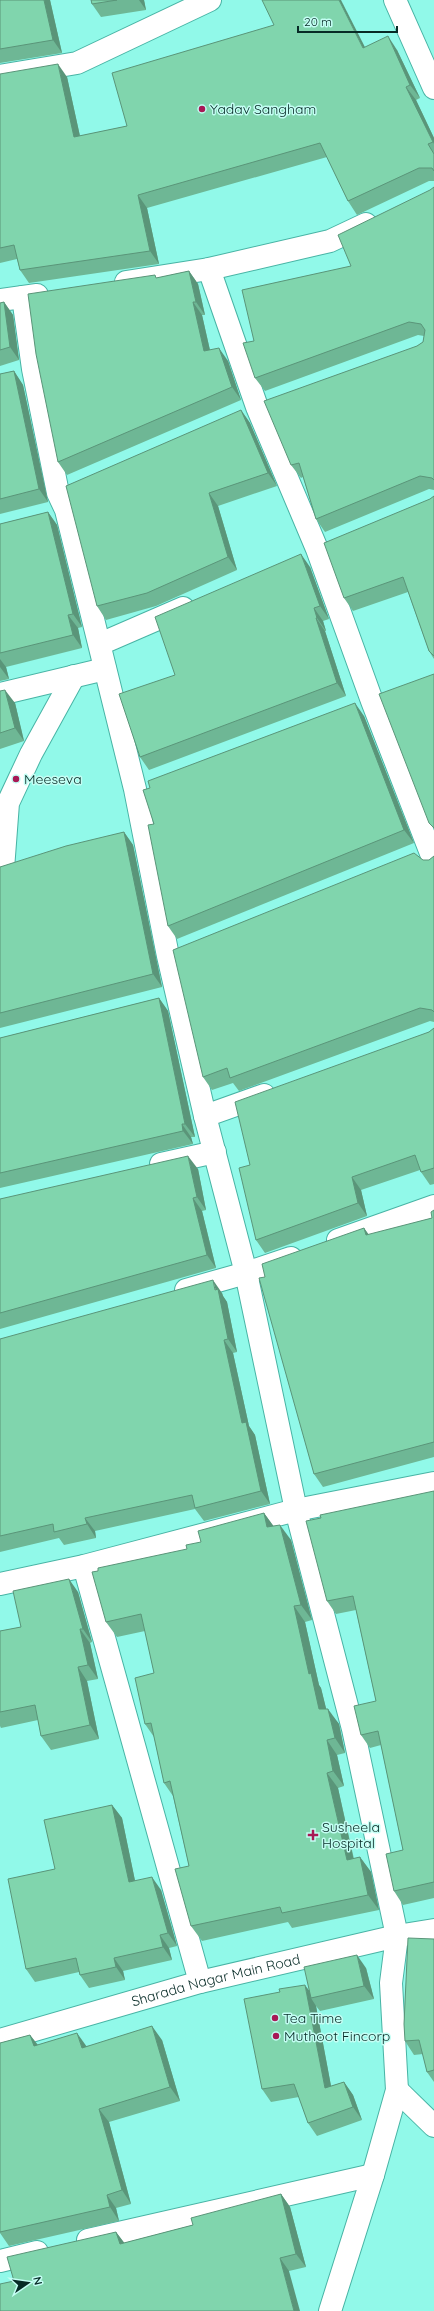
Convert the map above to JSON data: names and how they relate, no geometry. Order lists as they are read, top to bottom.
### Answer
{
  "streets": {
    "street": ["Sharada Nagar Main Road"]
  },
  "places": {
    "other": [
      "Yadav Sangham",
      "Meeseva",
      "Tea Time",
      "Muthoot Fincorp"
    ],
    "health": ["Susheela Hospital"]
  },
  "scale_bar": "20 m",
  "north": "right"
}
